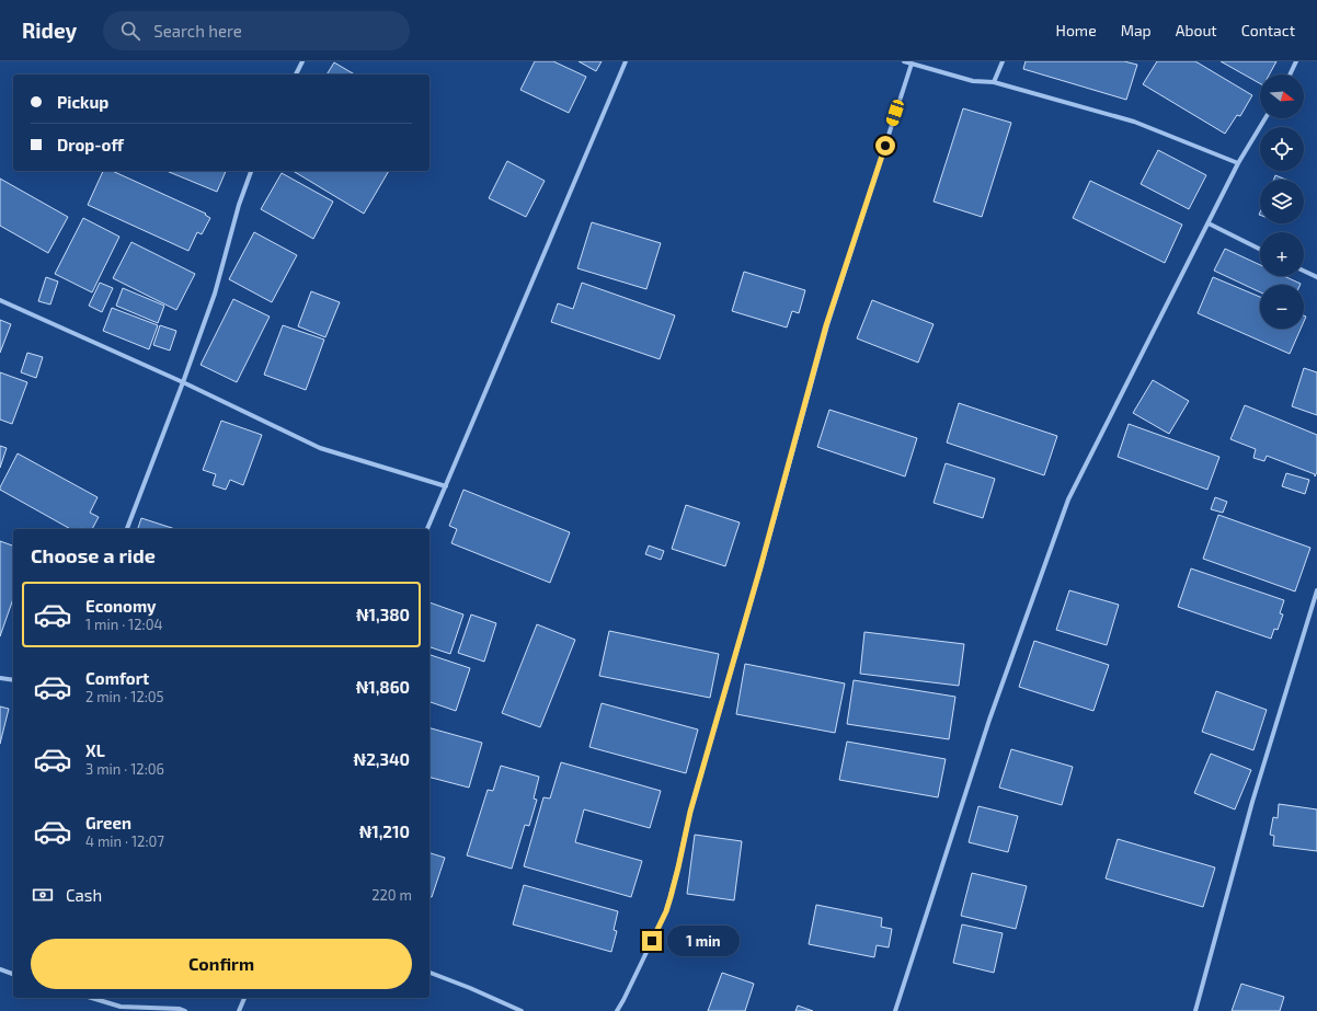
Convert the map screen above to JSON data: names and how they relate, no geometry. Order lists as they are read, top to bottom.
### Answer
{
  "north": "right",
  "page": {
    "header": "Ridey",
    "search": "Search here",
    "nav": [
      "Home",
      "Map",
      "About",
      "Contact"
    ],
    "map_buttons": ["+", "−"],
    "banner": ["Pickup", "Drop-off"],
    "heading": "Choose a ride",
    "list": [
      {
        "name": "Economy",
        "note": "1 min · 12:04",
        "value": "₦1,380"
      },
      {
        "name": "Comfort",
        "note": "2 min · 12:05",
        "value": "₦1,860"
      },
      {
        "name": "XL",
        "note": "3 min · 12:06",
        "value": "₦2,340"
      },
      {
        "name": "Green",
        "note": "4 min · 12:07",
        "value": "₦1,210"
      }
    ],
    "pay": ["Cash", "220 m"],
    "bubble": "1 min",
    "buttons": "Confirm"
  }
}
